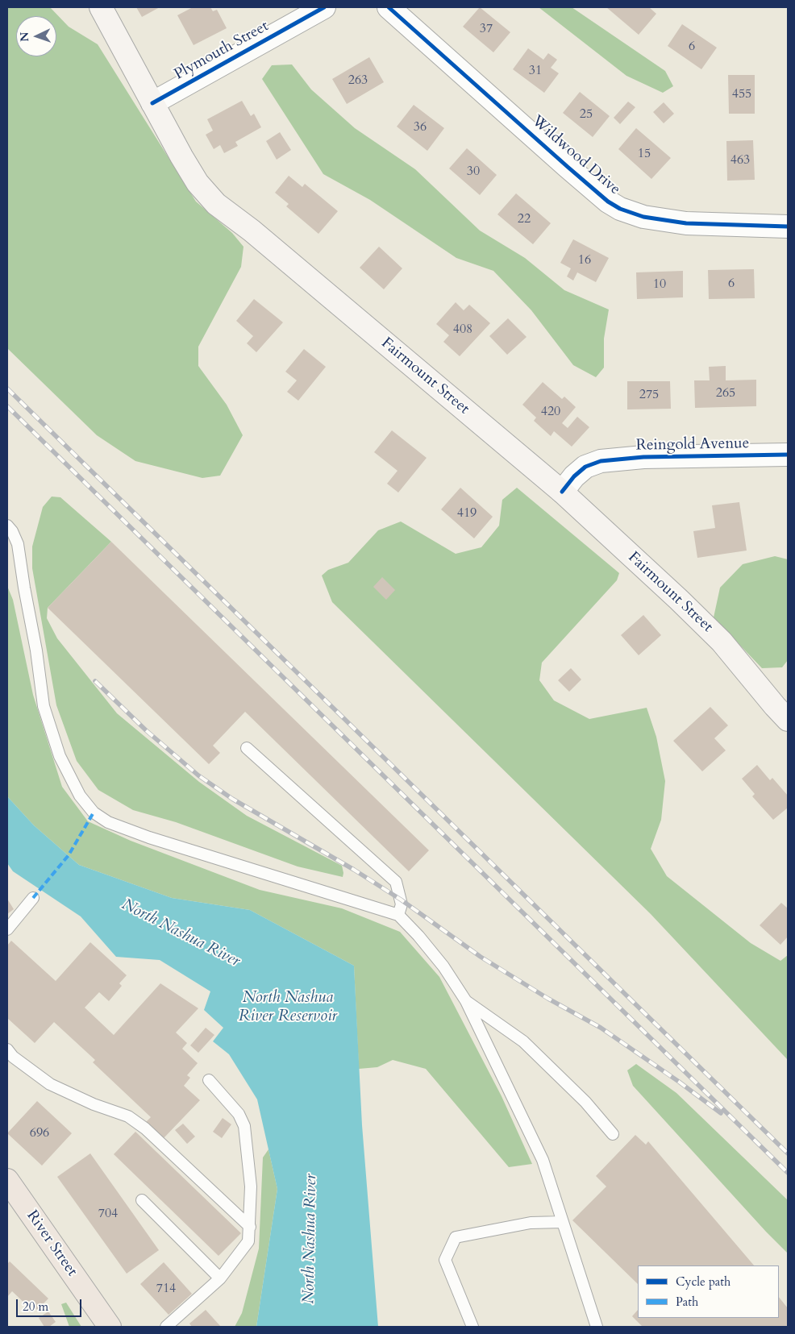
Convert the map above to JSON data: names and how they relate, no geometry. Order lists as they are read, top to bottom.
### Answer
{
  "streets": {
    "highway": ["River Street"],
    "main road": ["Fairmount Street"],
    "street": ["Plymouth Street", "Wildwood Drive", "Reingold Avenue"]
  },
  "crossings": [
    ["Plymouth Street", "Fairmount Street"],
    ["Fairmount Street", "Reingold Avenue"]
  ],
  "water": ["North Nashua River", "North Nashua River Reservoir"],
  "house_numbers": [
    "37",
    "6",
    "31",
    "263",
    "455",
    "25",
    "36",
    "15",
    "463",
    "30",
    "22",
    "16",
    "6",
    "10",
    "408",
    "265",
    "275",
    "420",
    "419",
    "696",
    "704",
    "714"
  ],
  "legend": ["Cycle path", "Path"],
  "scale_bar": "20 m",
  "north": "left"
}
